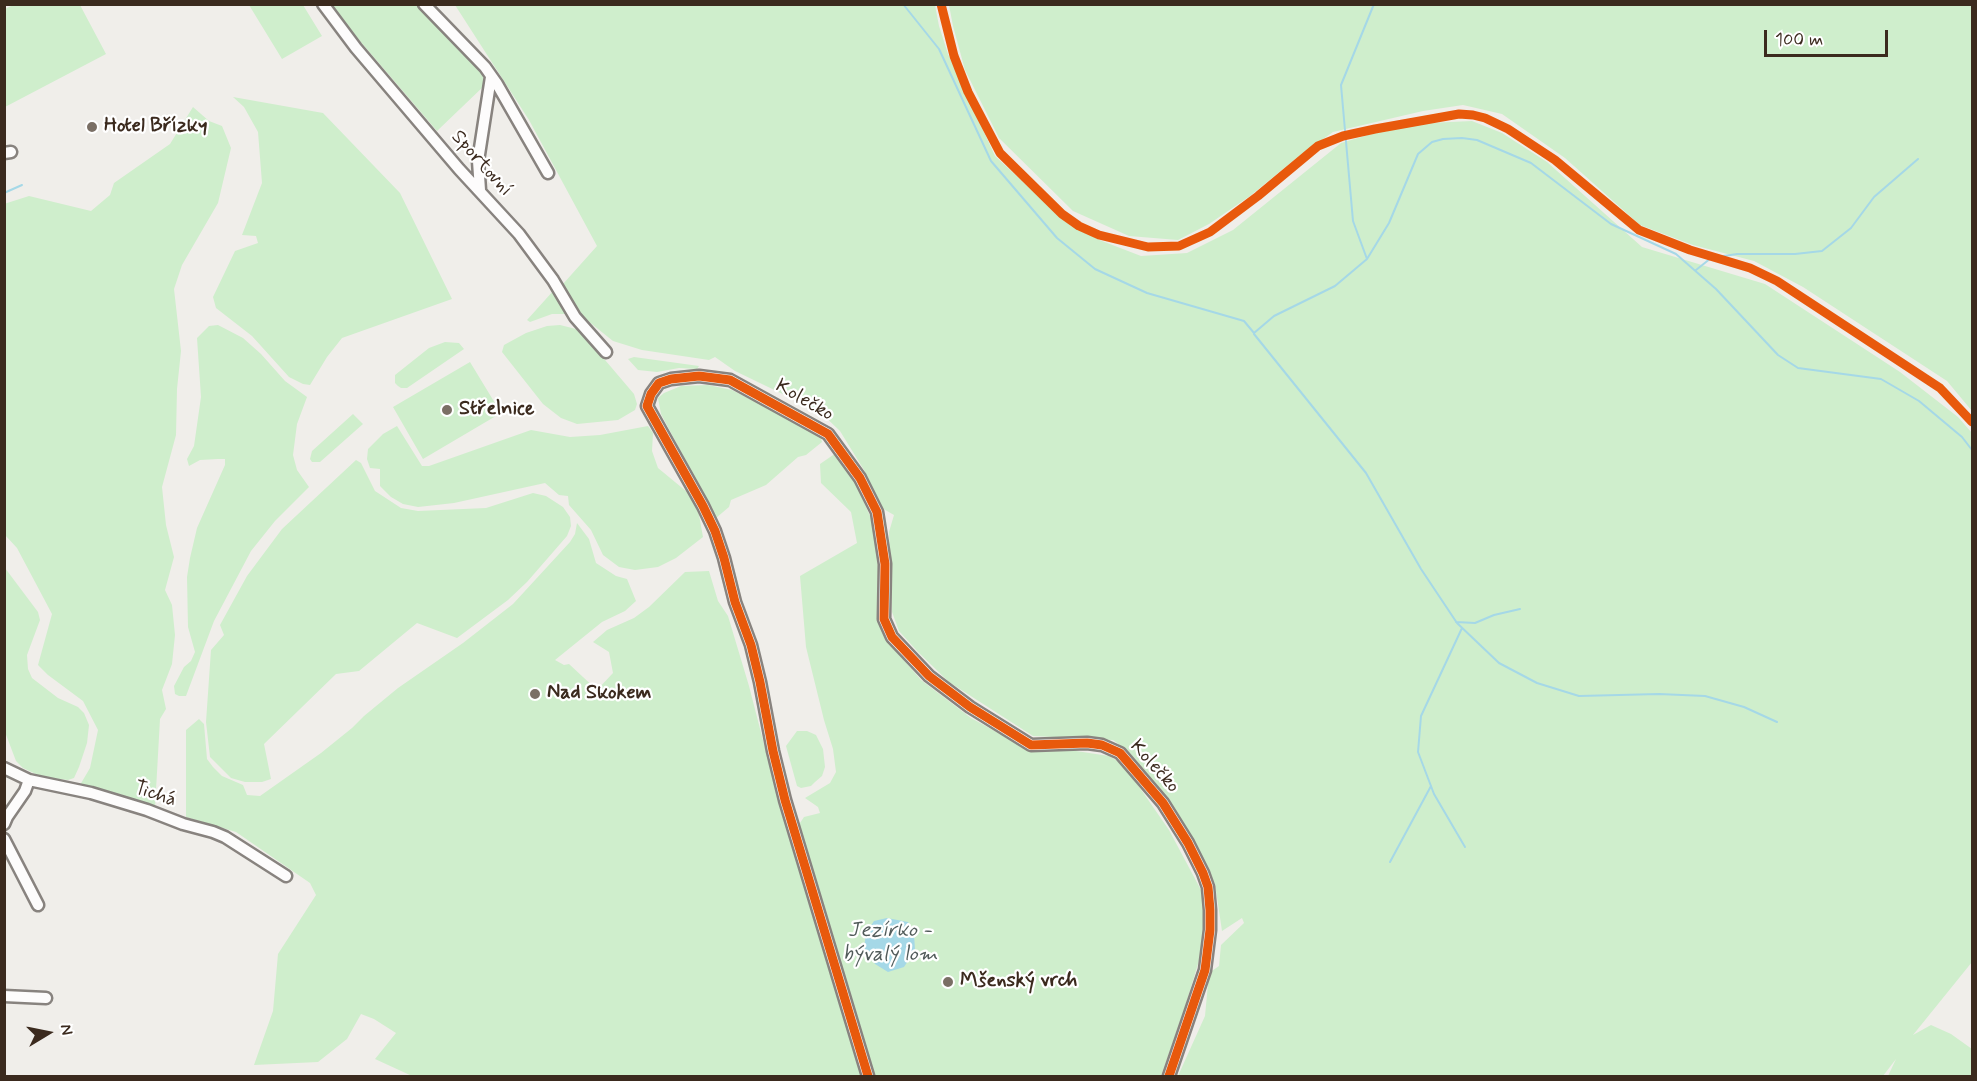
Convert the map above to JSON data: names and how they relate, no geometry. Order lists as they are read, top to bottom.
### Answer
{
  "streets": {
    "street": ["Sportovní", "Kolečko", "Tichá"]
  },
  "water": ["Jezírko - bývalý lom"],
  "places": [
    "Hotel Břízky",
    "Střelnice",
    "Nad Skokem",
    "Mšenský vrch"
  ],
  "scale_bar": "100 m",
  "north": "right"
}
